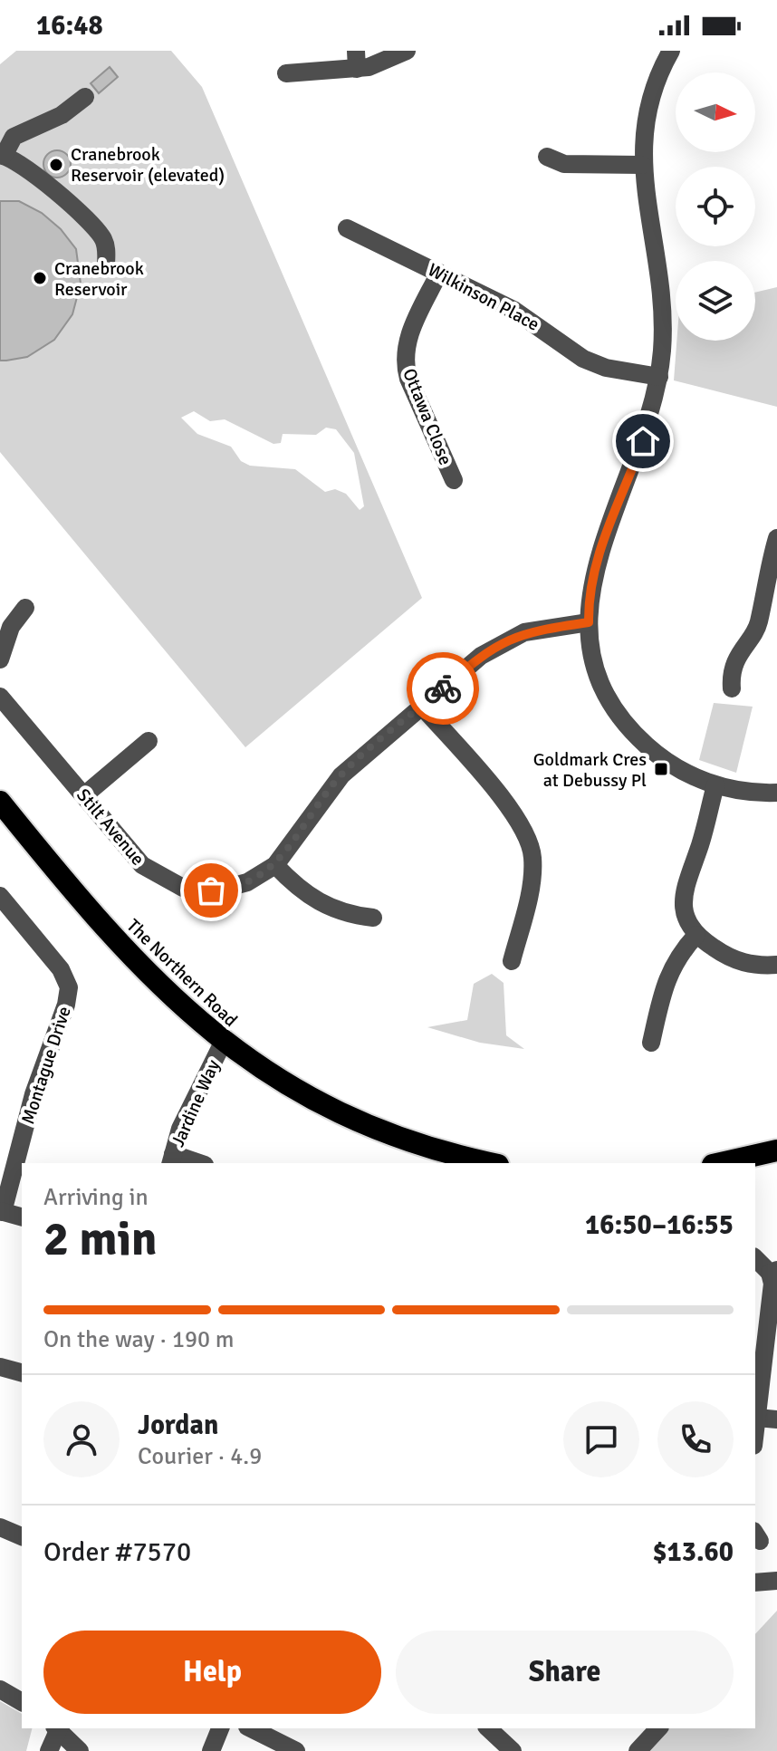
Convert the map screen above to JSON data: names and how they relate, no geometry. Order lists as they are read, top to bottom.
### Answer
{
  "streets": {
    "highway": ["The Northern Road"],
    "street": [
      "Wilkinson Place",
      "Ottawa Close",
      "Stilt Avenue",
      "Montague Drive",
      "Jardine Way"
    ]
  },
  "crossings": [
    ["Wilkinson Place", "Ottawa Close"],
    ["The Northern Road", "Jardine Way"]
  ],
  "places": {
    "other": ["Cranebrook Reservoir (elevated)", "Cranebrook Reservoir"],
    "transit": ["Goldmark Cres at Debussy Pl"]
  },
  "north": "right",
  "page": {
    "status": "16:48",
    "heading": ["2 min", "Arriving in", "16:50–16:55"],
    "panel": [
      "Jordan",
      "Courier · 4.9",
      "Order #7570",
      "$13.60"
    ],
    "bar": "On the way · 190 m",
    "buttons": ["Help", "Share"]
  }
}
